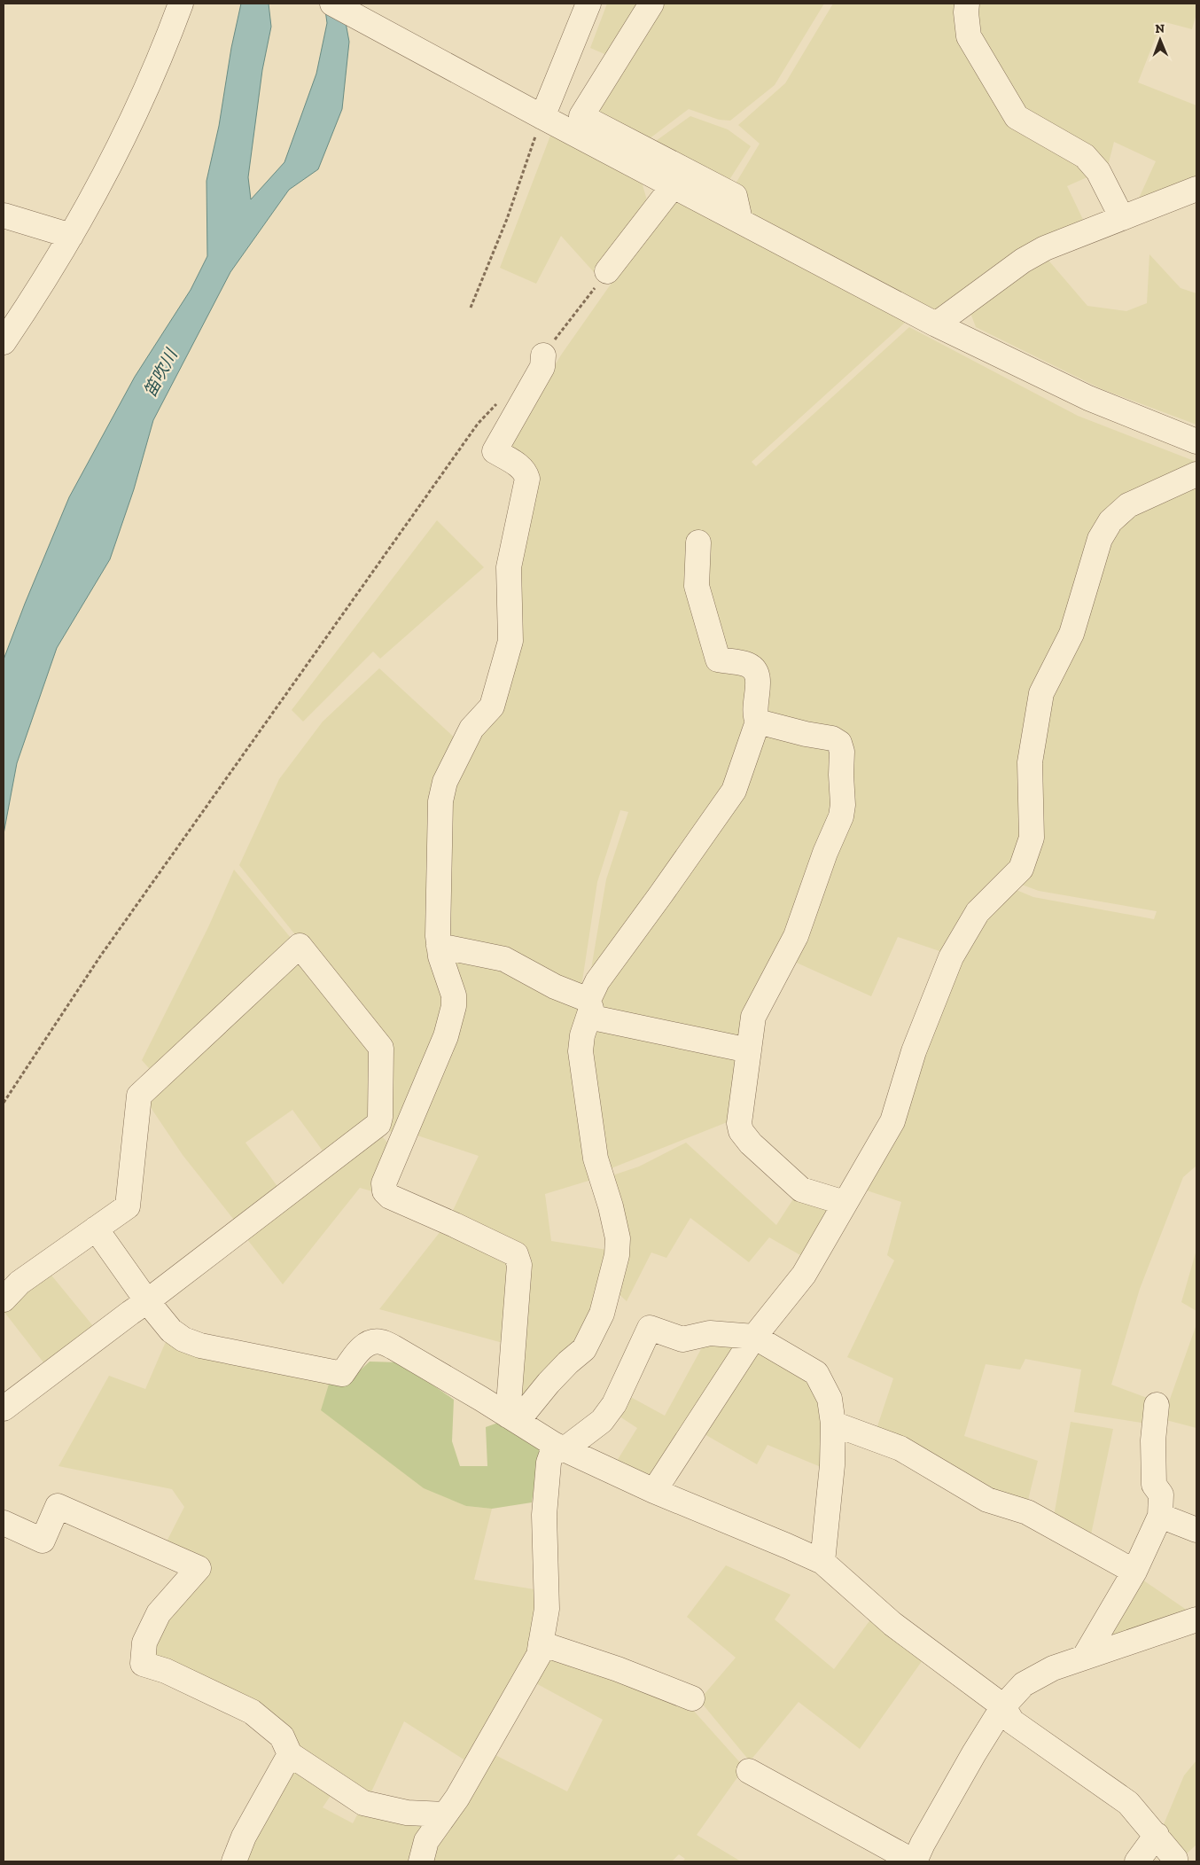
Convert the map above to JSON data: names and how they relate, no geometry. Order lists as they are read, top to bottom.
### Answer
{
  "water": ["笛吹川"],
  "north": "top"
}
